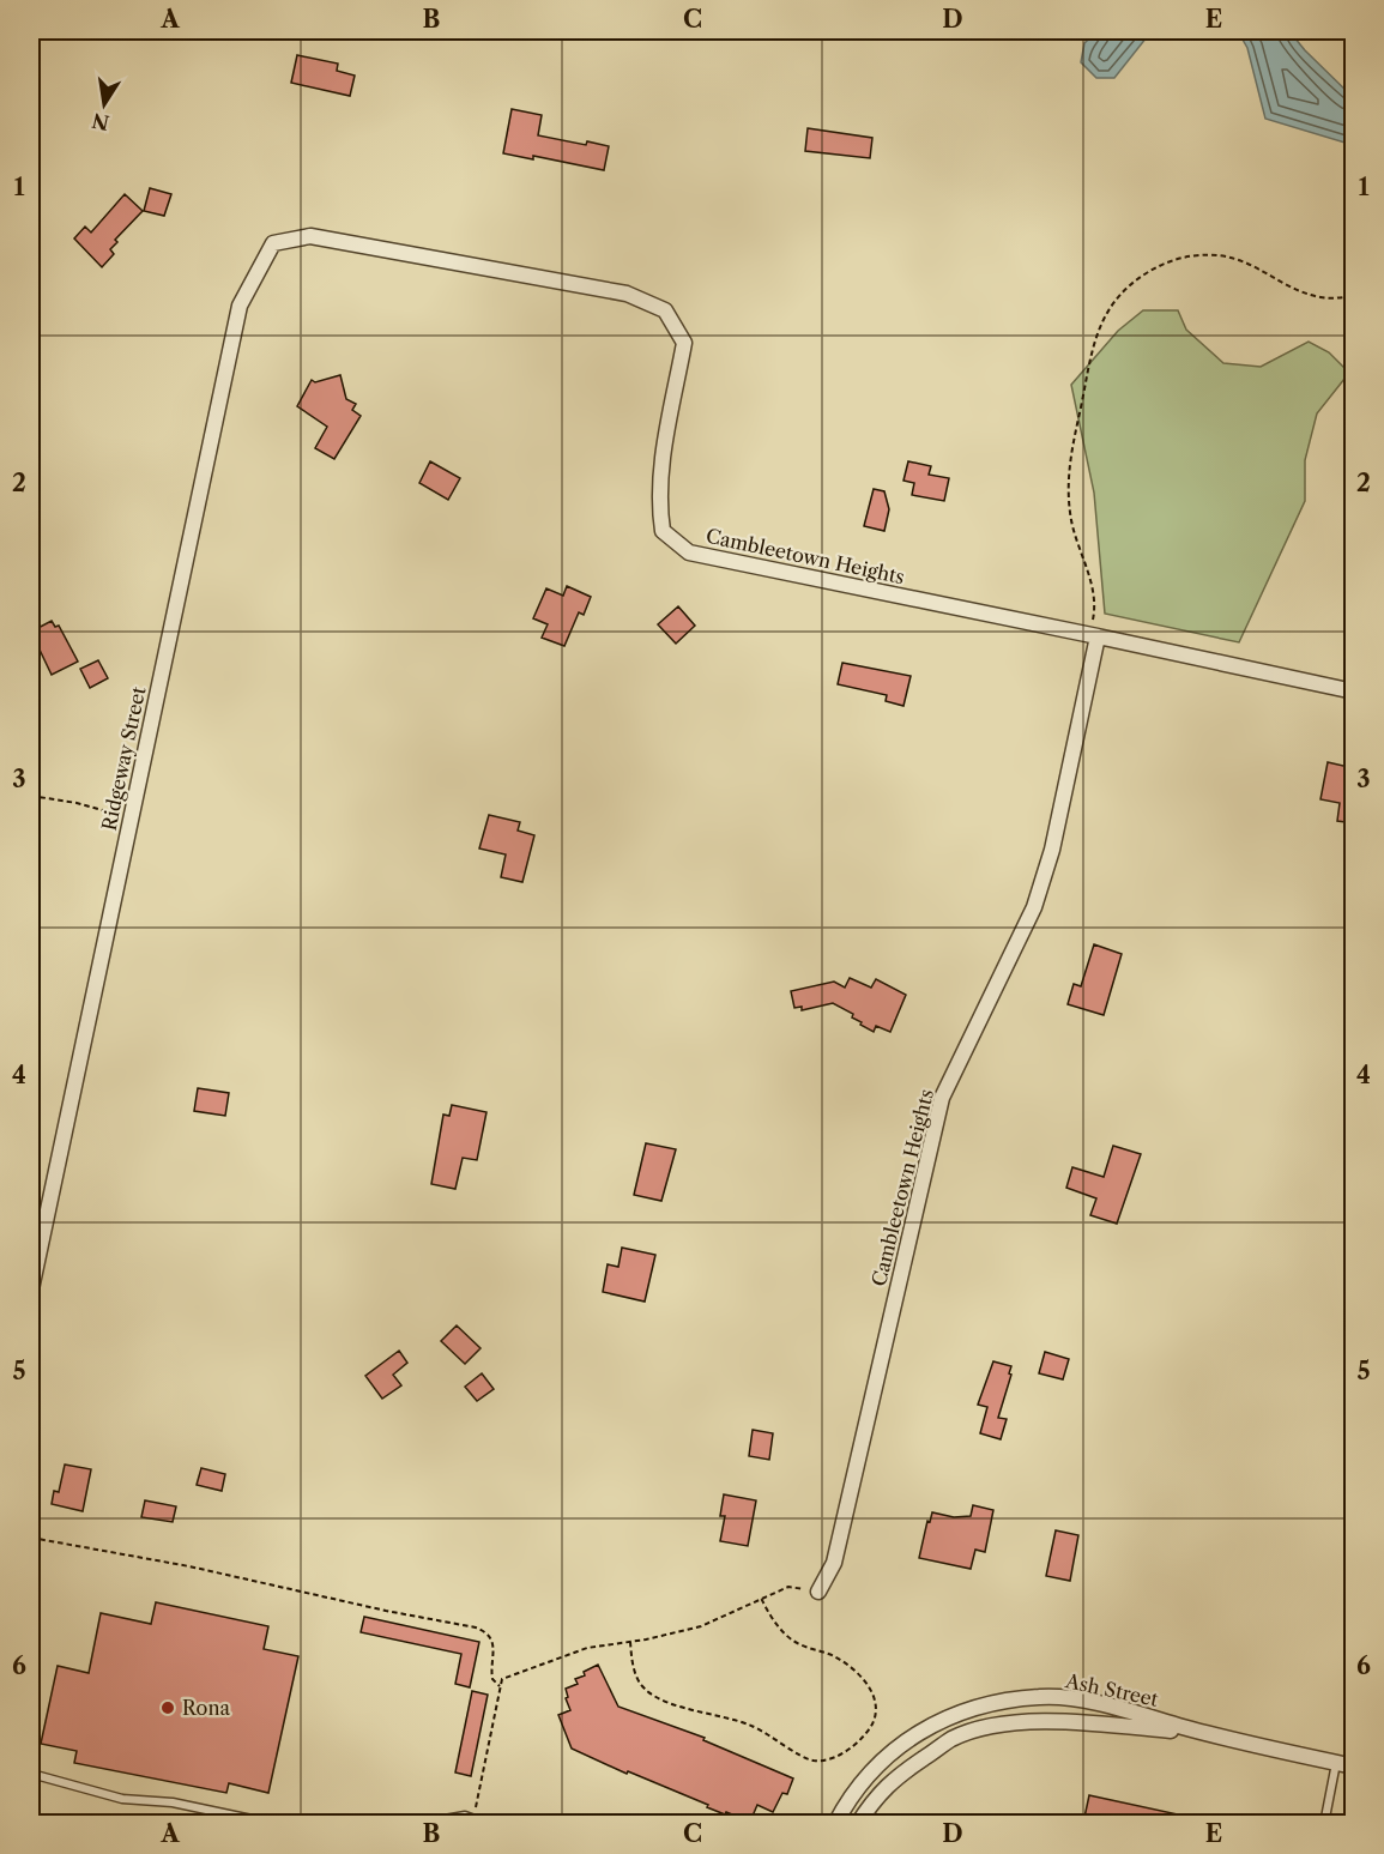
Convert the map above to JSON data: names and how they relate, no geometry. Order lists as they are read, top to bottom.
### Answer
{
  "streets": {
    "street": ["Cambleetown Heights", "Ridgeway Street", "Ash Street"]
  },
  "crossings": [
    ["Cambleetown Heights", "Ridgeway Street"]
  ],
  "places": ["Rona"],
  "north": "bottom",
  "grid": {
    "columns": [
      "A",
      "B",
      "C",
      "D",
      "E"
    ],
    "rows": [
      "1",
      "2",
      "3",
      "4",
      "5",
      "6"
    ]
  }
}
